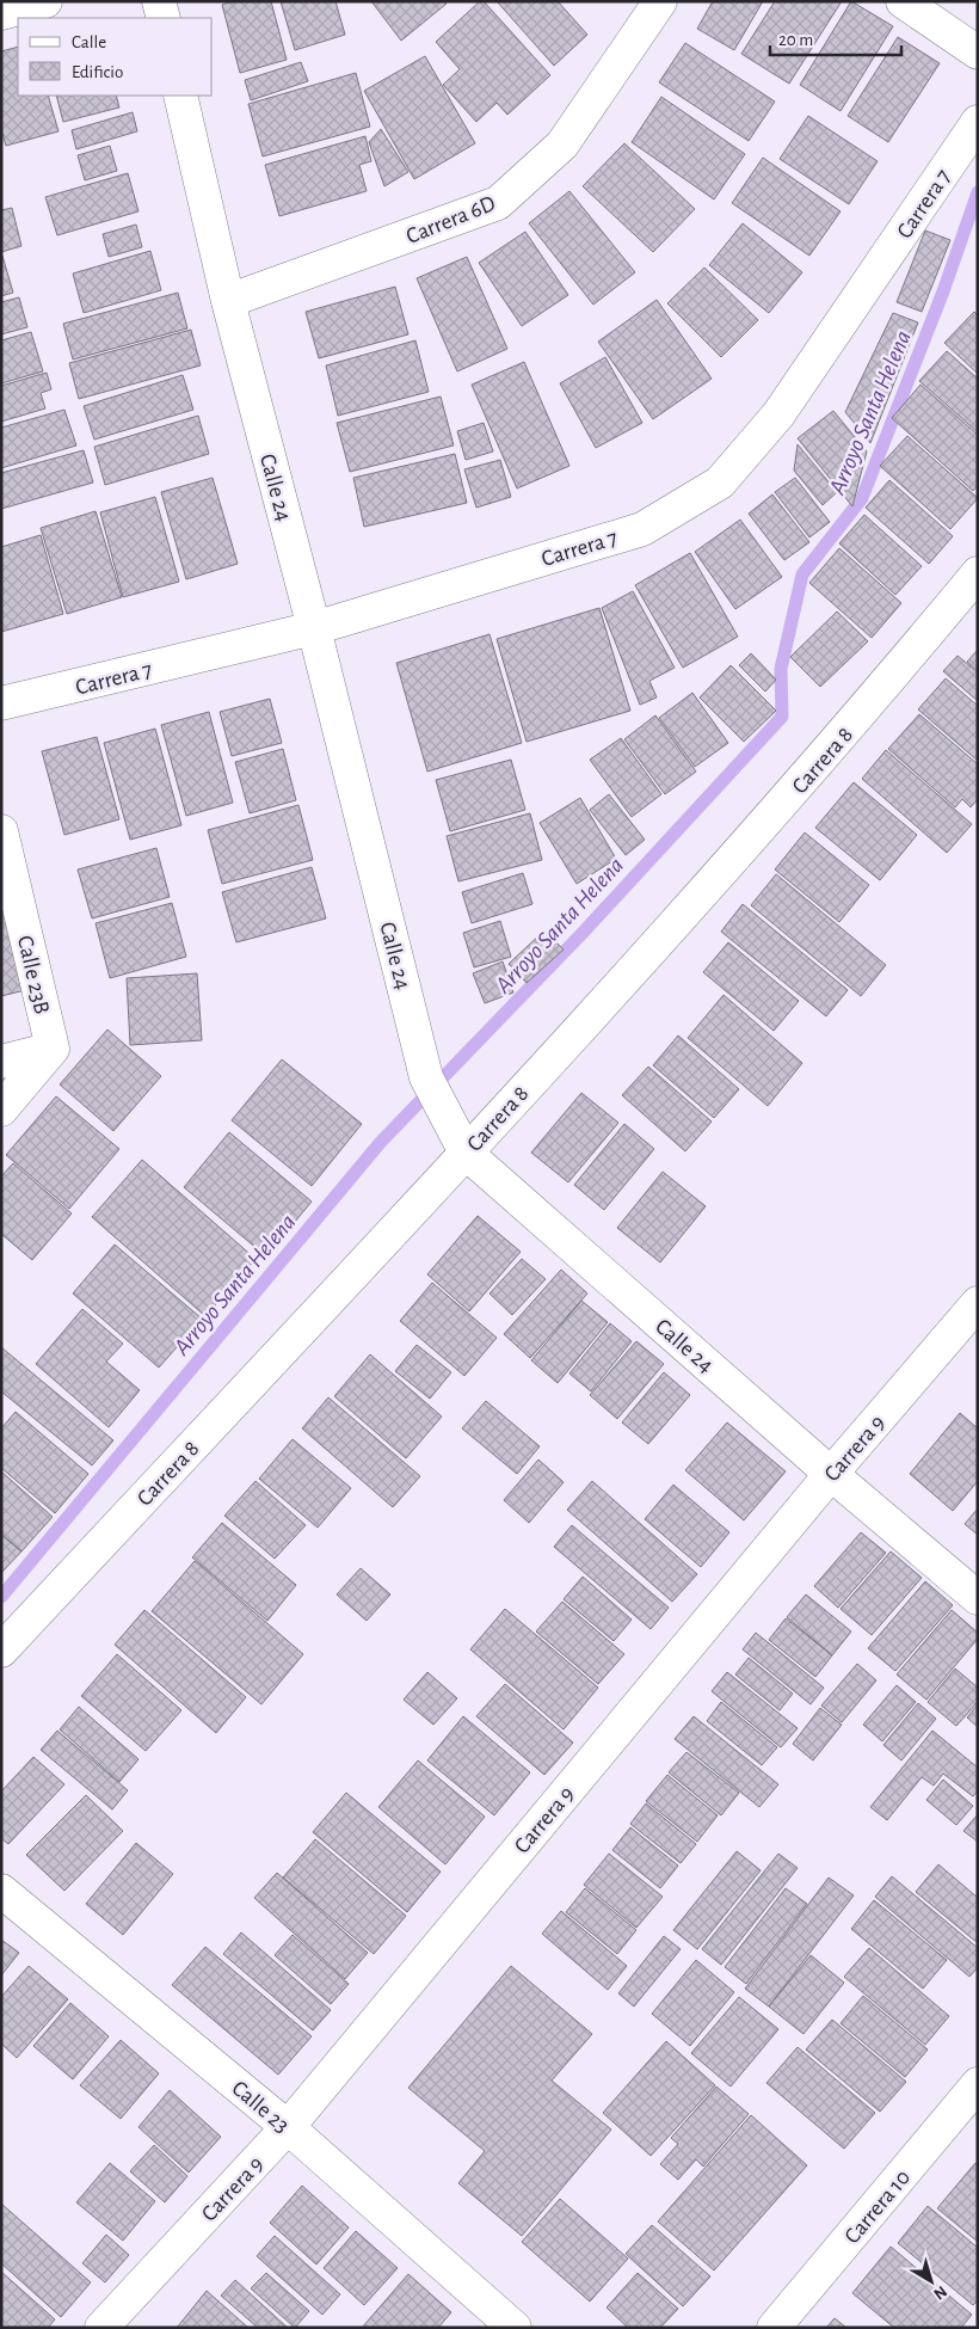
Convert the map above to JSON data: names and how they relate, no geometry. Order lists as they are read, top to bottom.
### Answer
{
  "streets": {
    "street": [
      "Carrera 7",
      "Carrera 6D",
      "Calle 24",
      "Carrera 8",
      "Calle 23B",
      "Carrera 9",
      "Calle 23",
      "Carrera 10"
    ]
  },
  "crossings": [
    ["Carrera 7", "Calle 24"],
    ["Carrera 6D", "Calle 24"],
    ["Calle 24", "Carrera 8"],
    ["Calle 24", "Carrera 9"],
    ["Carrera 9", "Calle 23"]
  ],
  "water": ["Arroyo Santa Helena"],
  "legend": ["Calle", "Edificio"],
  "scale_bar": "20 m",
  "north": "bottom right"
}
